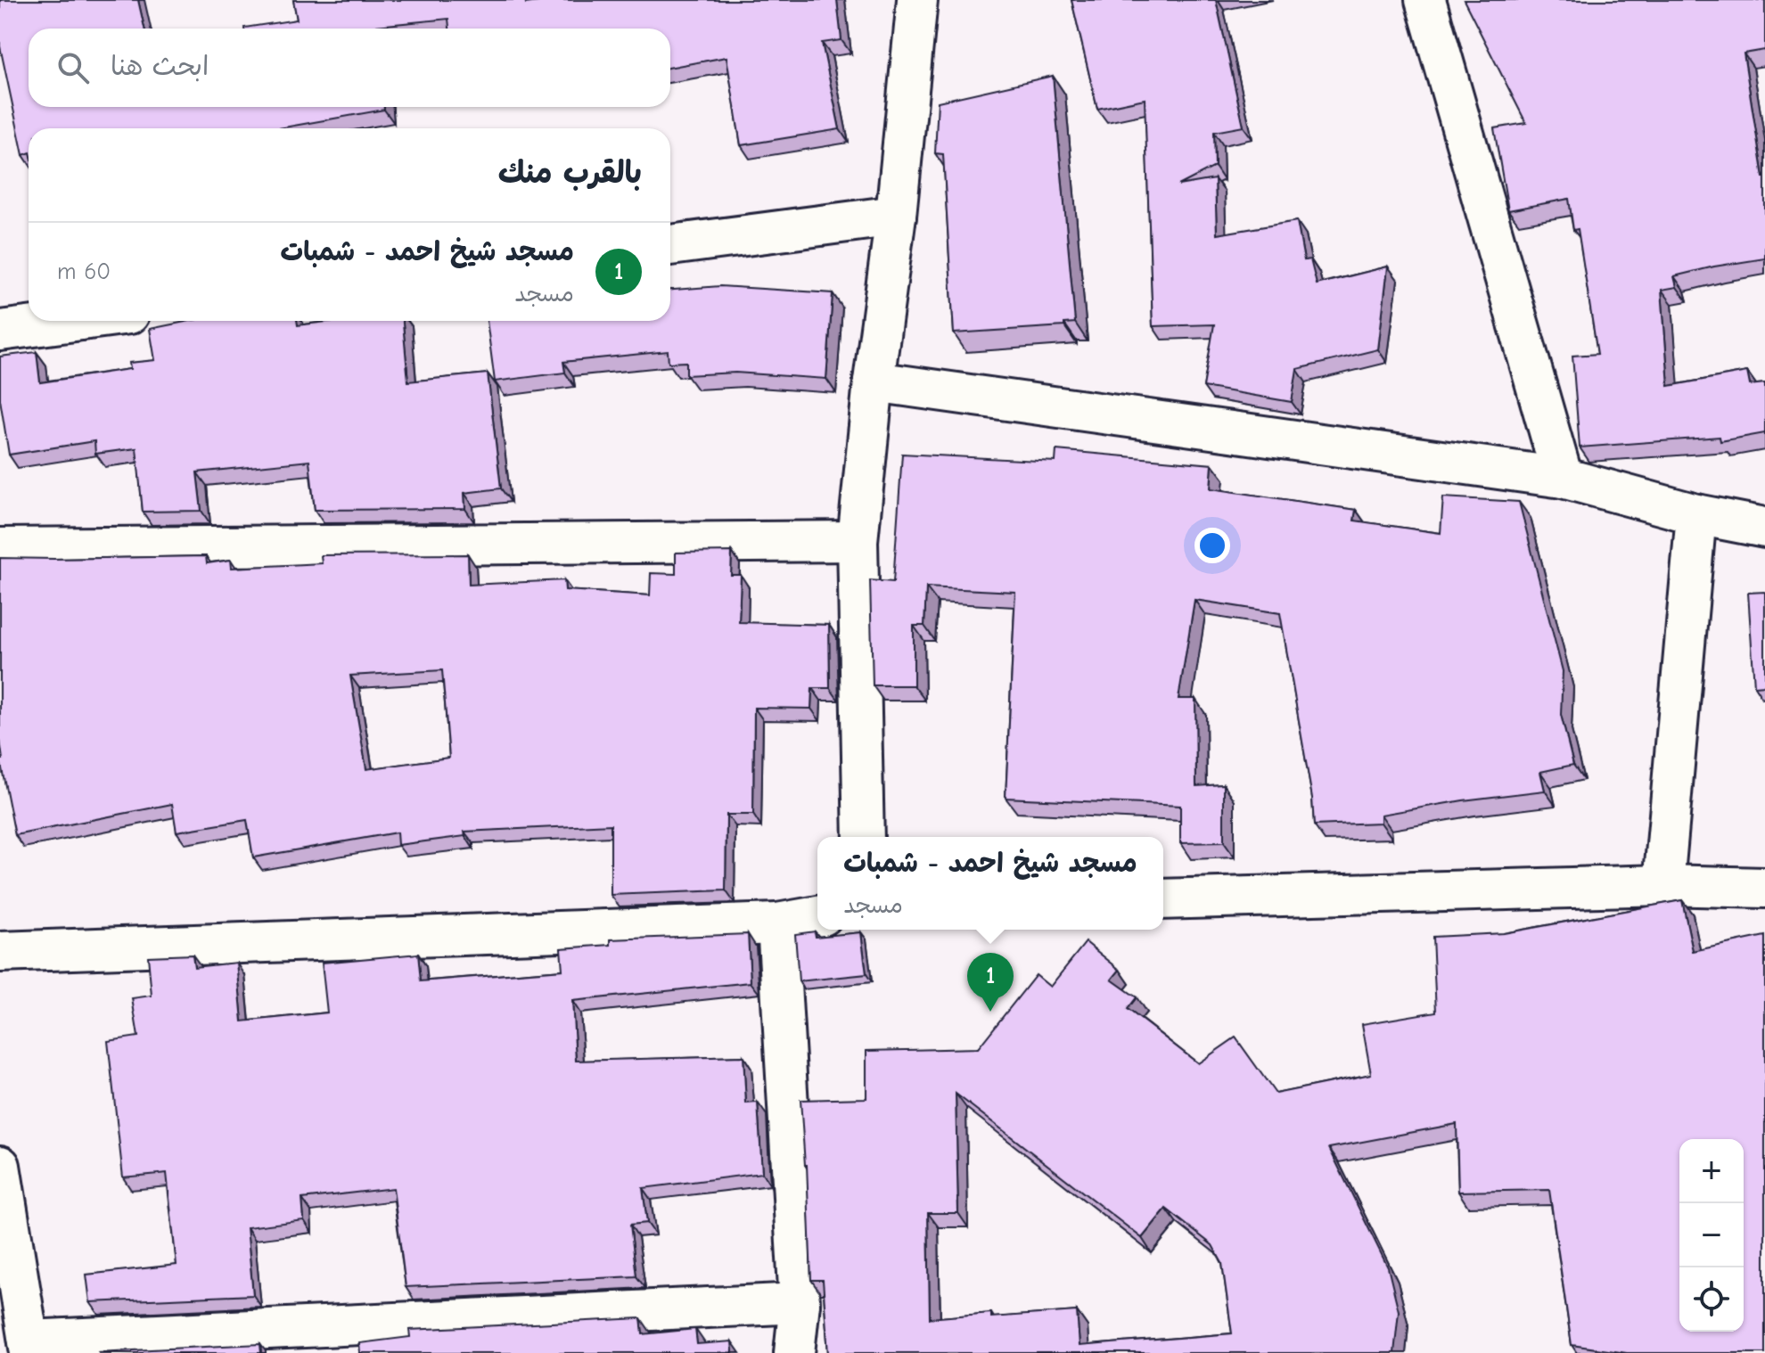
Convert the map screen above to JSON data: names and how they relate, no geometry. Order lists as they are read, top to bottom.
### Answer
{
  "page": {
    "search": "ابحث هنا",
    "heading": "بالقرب منك",
    "list": [
      {
        "mark": "1",
        "name": "مسجد شيخ احمد - شمبات",
        "note": "مسجد",
        "value": "60 m"
      }
    ],
    "popup": ["مسجد شيخ احمد - شمبات", "مسجد"],
    "pins": "1",
    "map_buttons": ["+", "−"]
  }
}
